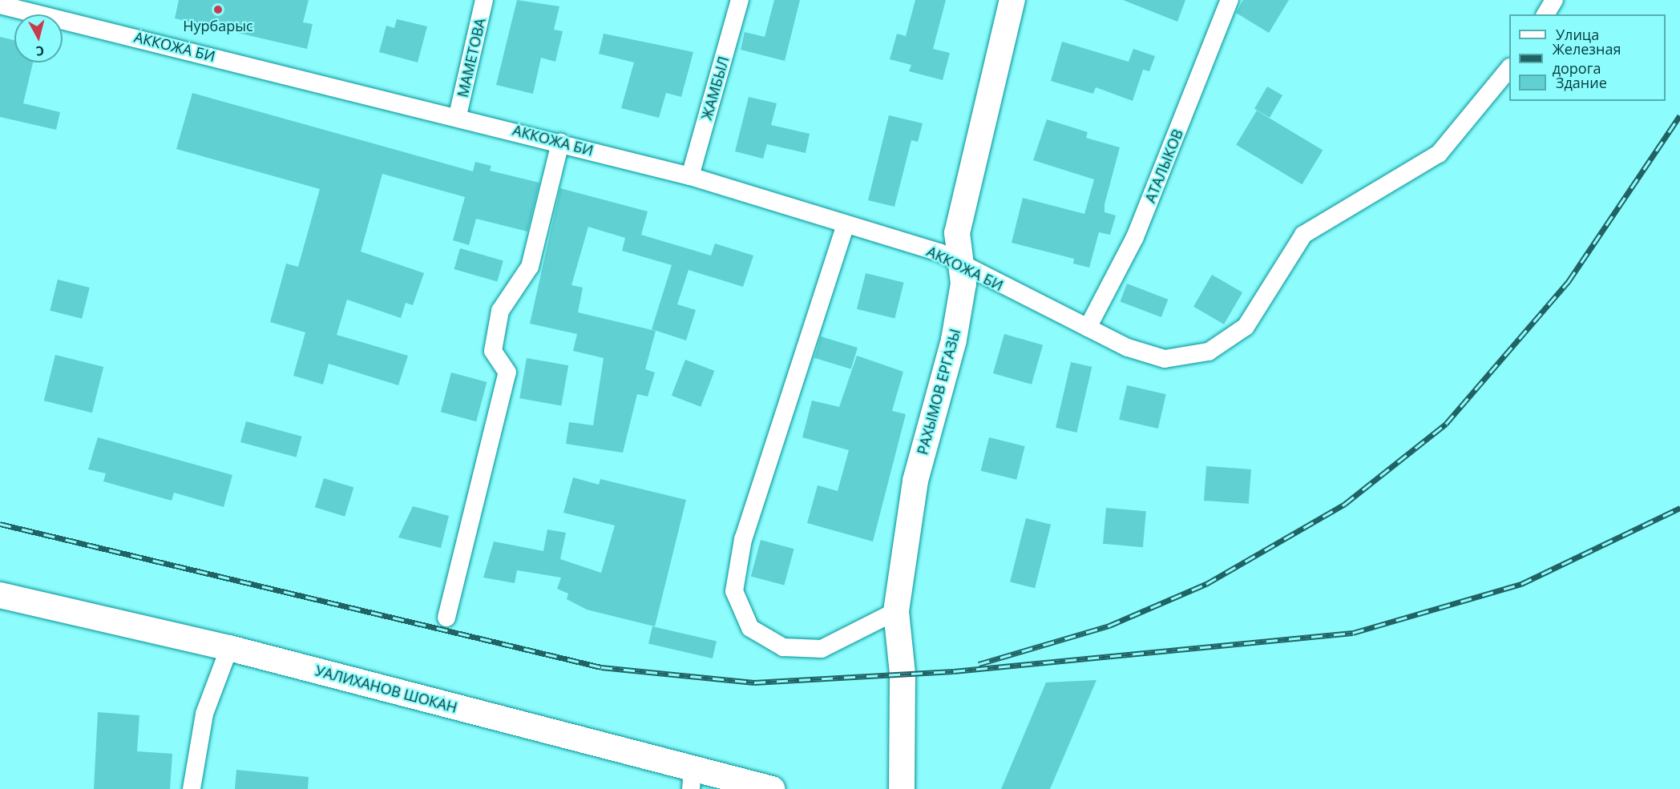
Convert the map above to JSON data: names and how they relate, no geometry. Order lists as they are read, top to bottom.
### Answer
{
  "streets": {
    "street": [
      "АККОЖА БИ",
      "МАМЕТОВА",
      "ЖАМБЫЛ",
      "АТАЛЫКОВ",
      "РАХЫМОВ ЕРГАЗЫ",
      "УАЛИХАНОВ ШОКАН"
    ]
  },
  "crossings": [
    ["АККОЖА БИ", "МАМЕТОВА"],
    ["АККОЖА БИ", "ЖАМБЫЛ"],
    ["АККОЖА БИ", "АТАЛЫКОВ"],
    ["АККОЖА БИ", "РАХЫМОВ ЕРГАЗЫ"]
  ],
  "places": ["Нурбарыс"],
  "legend": ["Улица", "Железная дорога", "Здание"],
  "north": "bottom"
}
